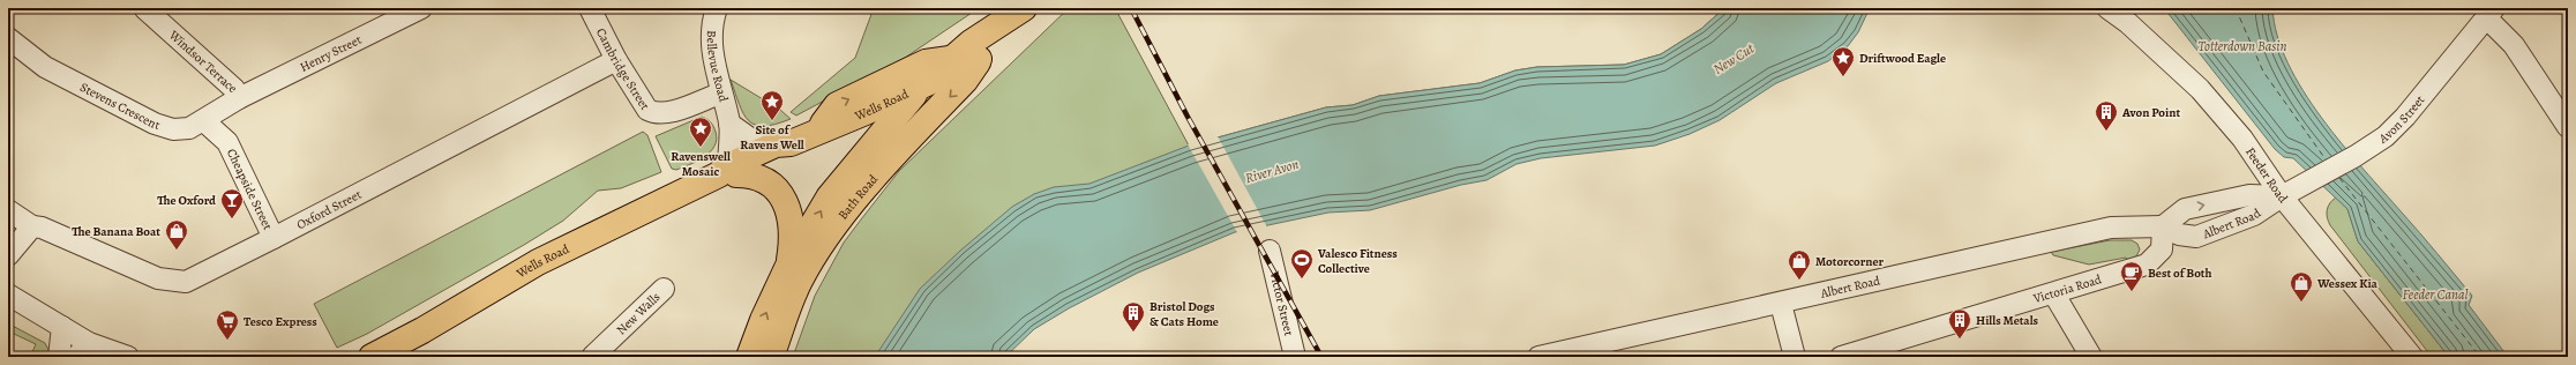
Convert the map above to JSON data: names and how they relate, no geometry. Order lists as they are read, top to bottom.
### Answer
{
  "streets": {
    "highway": ["Wells Road", "Bath Road"],
    "street": [
      "Henry Street",
      "Windsor Terrace",
      "Bellevue Road",
      "Cambridge Street",
      "Stevens Crescent",
      "Avon Street",
      "Feeder Road",
      "Cheapside Street",
      "Oxford Street",
      "Albert Road",
      "Victoria Road",
      "Victor Street",
      "New Walls"
    ]
  },
  "crossings": [
    ["Henry Street", "Windsor Terrace"],
    ["Henry Street", "Stevens Crescent"],
    ["Windsor Terrace", "Stevens Crescent"],
    ["Bellevue Road", "Cambridge Street"],
    ["Bellevue Road", "Wells Road"],
    ["Cambridge Street", "Oxford Street"],
    ["Stevens Crescent", "Cheapside Street"],
    ["Wells Road", "Bath Road"],
    ["Avon Street", "Feeder Road"],
    ["Avon Street", "Albert Road"],
    ["Feeder Road", "Albert Road"],
    ["Cheapside Street", "Oxford Street"],
    ["Albert Road", "Victoria Road"]
  ],
  "water": [
    "Totterdown Basin",
    "New Cut",
    "River Avon",
    "Feeder Canal"
  ],
  "places": {
    "place": ["Driftwood Eagle", "Site of Ravens Well", "Ravenswell Mosaic"],
    "building": ["Avon Point", "Bristol Dogs & Cats Home", "Hills Metals"],
    "bar": ["The Oxford"],
    "shop": ["The Banana Boat", "Motorcorner", "Wessex Kia"],
    "sports": ["Valesco Fitness Collective"],
    "cafe": ["Best of Both"],
    "supermarket": ["Tesco Express"]
  }
}
